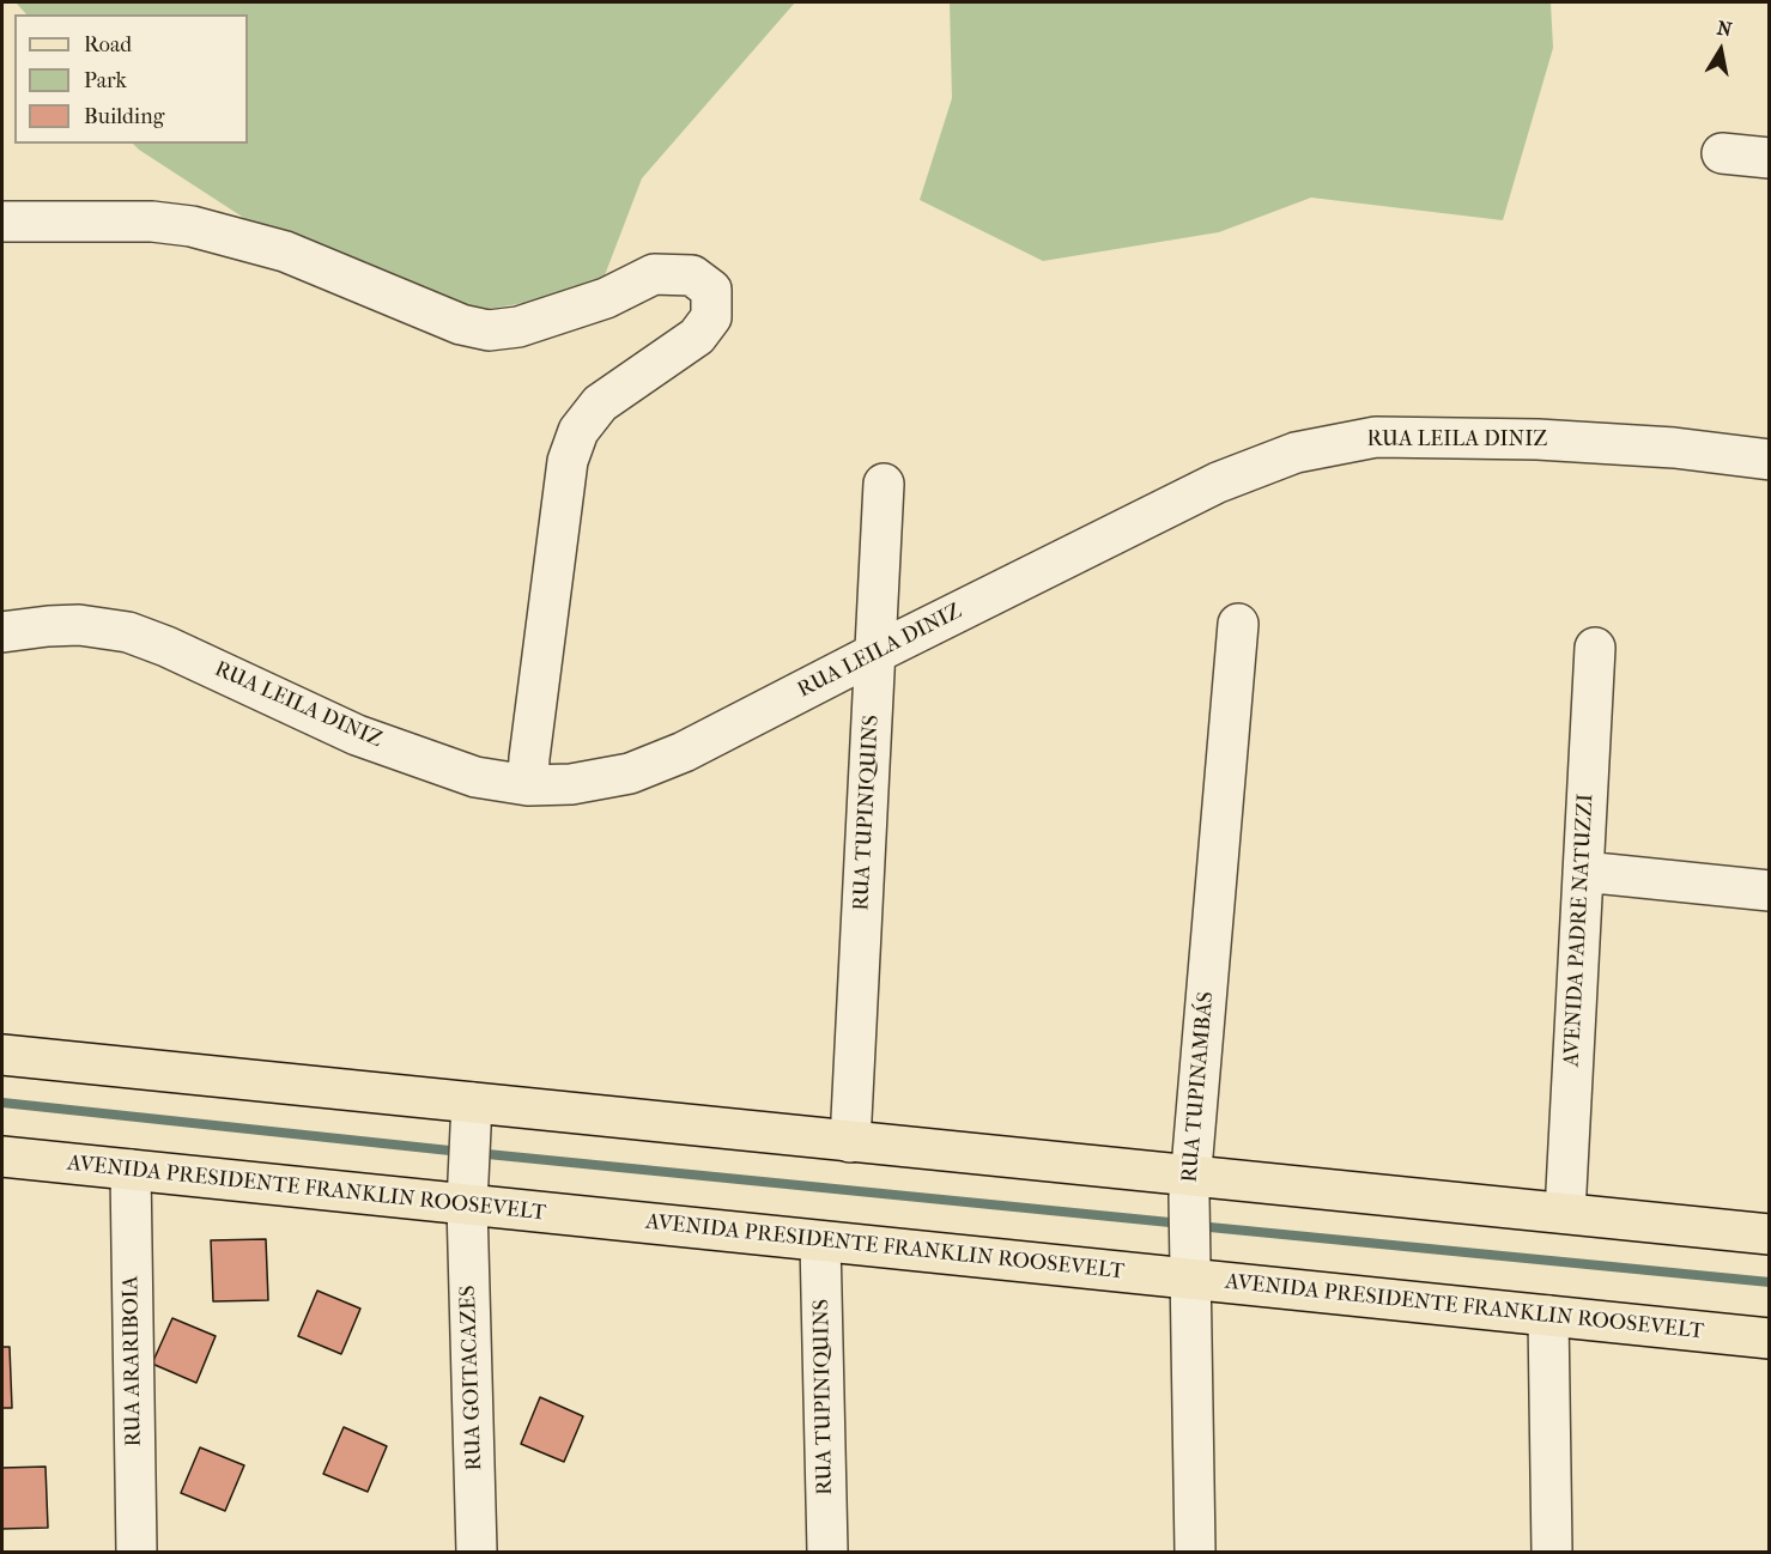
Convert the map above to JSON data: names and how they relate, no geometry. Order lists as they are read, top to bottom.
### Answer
{
  "streets": {
    "main road": ["AVENIDA PRESIDENTE FRANKLIN ROOSEVELT"],
    "street": [
      "RUA LEILA DINIZ",
      "RUA TUPINIQUINS",
      "AVENIDA PADRE NATUZZI",
      "RUA TUPINAMBÁS",
      "RUA ARARIBOIA",
      "RUA GOITACAZES"
    ]
  },
  "crossings": [
    ["RUA LEILA DINIZ", "RUA TUPINIQUINS"],
    ["RUA TUPINIQUINS", "AVENIDA PRESIDENTE FRANKLIN ROOSEVELT"],
    ["AVENIDA PADRE NATUZZI", "AVENIDA PRESIDENTE FRANKLIN ROOSEVELT"],
    ["RUA TUPINAMBÁS", "AVENIDA PRESIDENTE FRANKLIN ROOSEVELT"],
    ["AVENIDA PRESIDENTE FRANKLIN ROOSEVELT", "RUA ARARIBOIA"],
    ["AVENIDA PRESIDENTE FRANKLIN ROOSEVELT", "RUA GOITACAZES"]
  ],
  "legend": ["Road", "Park", "Building"],
  "north": "top"
}
